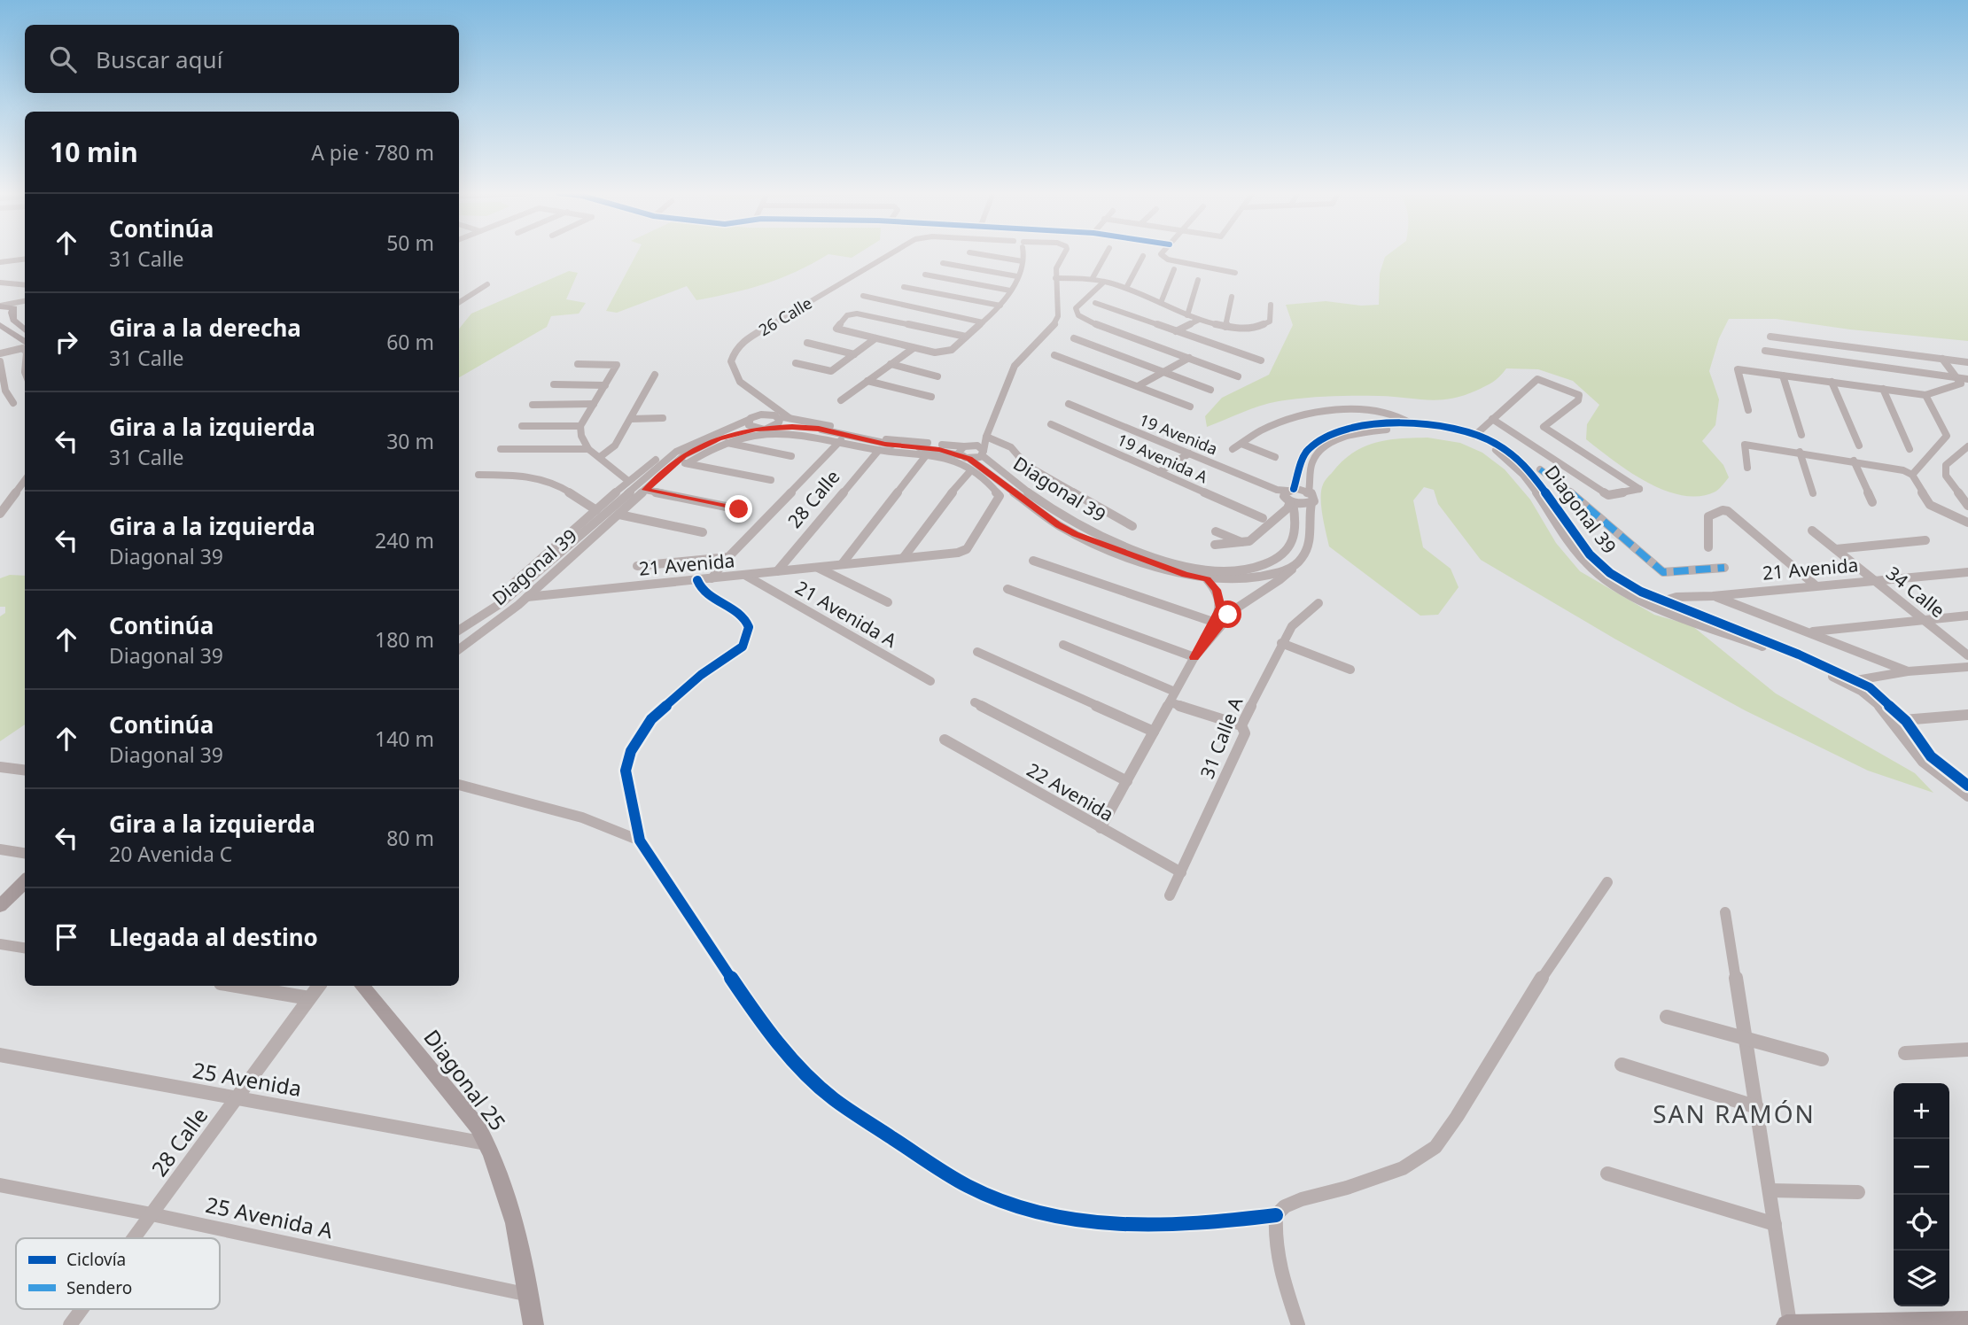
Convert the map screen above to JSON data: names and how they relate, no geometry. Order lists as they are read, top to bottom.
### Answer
{
  "streets": {
    "main road": ["Diagonal 25"],
    "street": [
      "26 Calle",
      "19 Avenida",
      "19 Avenida A",
      "Diagonal 39",
      "28 Calle",
      "21 Avenida",
      "34 Calle",
      "21 Avenida A",
      "31 Calle A",
      "22 Avenida",
      "25 Avenida",
      "25 Avenida A"
    ]
  },
  "crossings": [
    ["19 Avenida", "Diagonal 39"],
    ["Diagonal 39", "28 Calle"],
    ["Diagonal 39", "21 Avenida"],
    ["28 Calle", "21 Avenida"],
    ["28 Calle", "25 Avenida"],
    ["28 Calle", "25 Avenida A"],
    ["21 Avenida", "34 Calle"],
    ["21 Avenida", "21 Avenida A"],
    ["31 Calle A", "22 Avenida"],
    ["25 Avenida", "Diagonal 25"],
    ["Diagonal 25", "25 Avenida A"]
  ],
  "districts": ["SAN RAMÓN"],
  "legend": ["Ciclovía", "Sendero"],
  "page": {
    "search": "Buscar aquí",
    "heading": ["10 min", "A pie · 780 m"],
    "list": [
      ["Continúa", "31 Calle", "50 m"],
      ["Gira a la derecha", "31 Calle", "60 m"],
      ["Gira a la izquierda", "31 Calle", "30 m"],
      ["Gira a la izquierda", "Diagonal 39", "240 m"],
      ["Continúa", "Diagonal 39", "180 m"],
      ["Continúa", "Diagonal 39", "140 m"],
      ["Gira a la izquierda", "20 Avenida C", "80 m"],
      "Llegada al destino"
    ],
    "map_buttons": ["+", "−"]
  }
}
